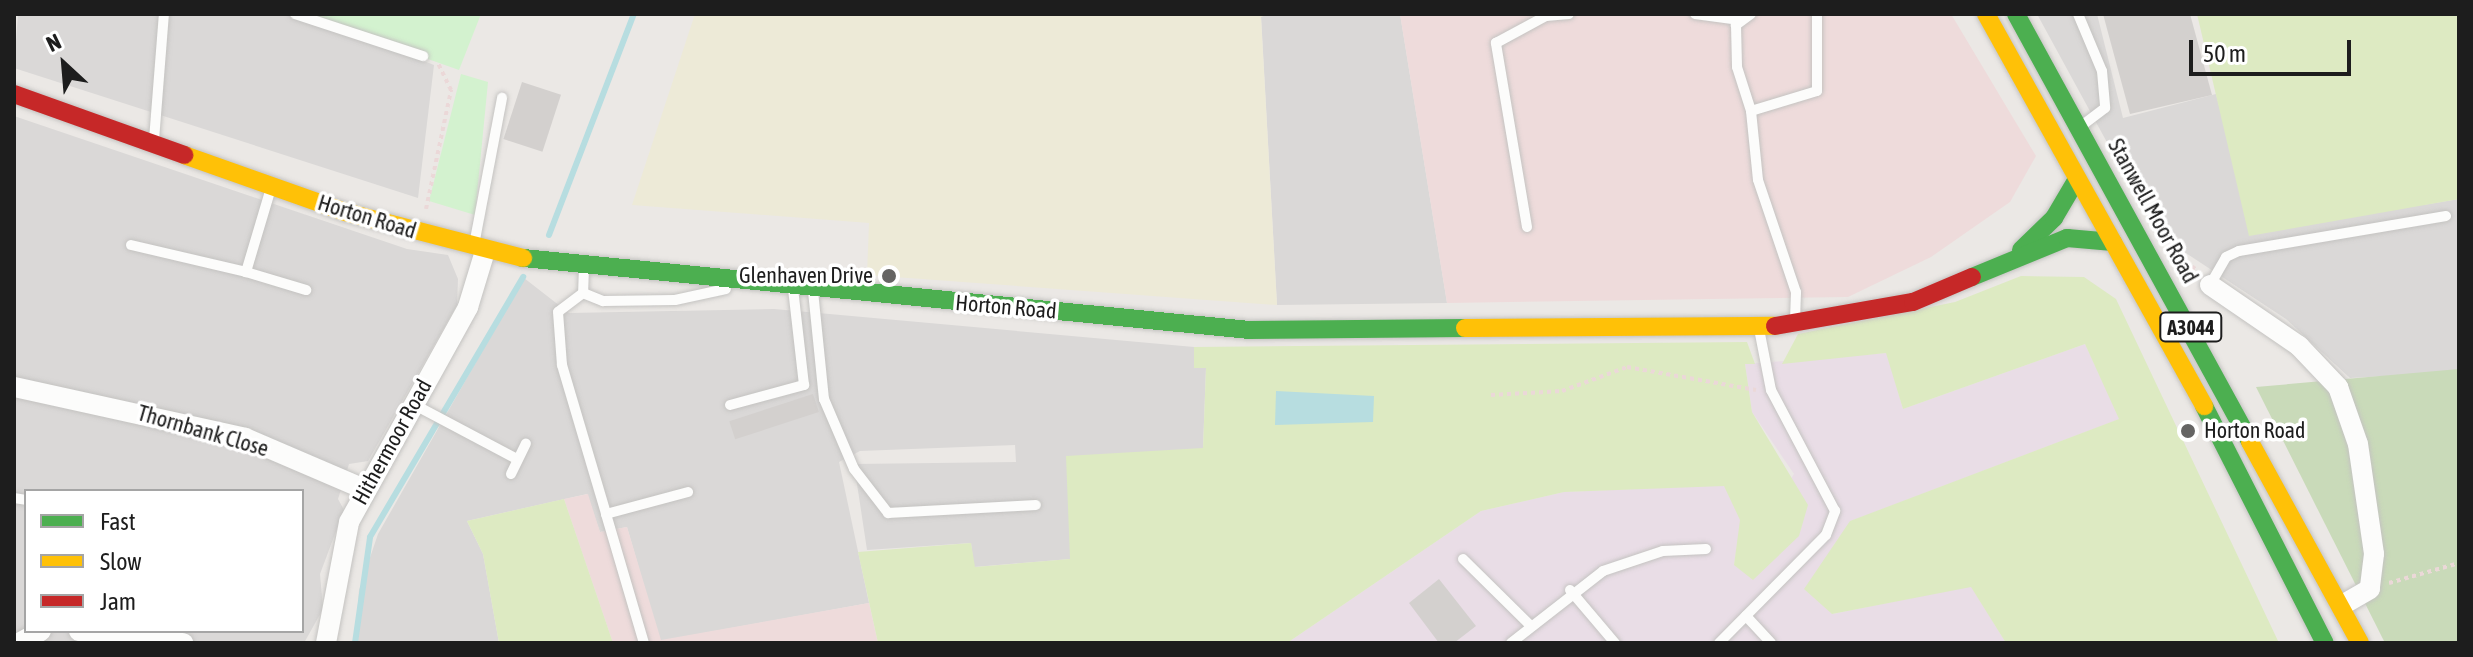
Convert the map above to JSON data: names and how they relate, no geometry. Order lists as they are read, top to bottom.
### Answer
{
  "streets": {
    "street": [
      "Stanwell Moor Road",
      "Horton Road",
      "A3044",
      "Thornbank Close",
      "Hithermoor Road"
    ]
  },
  "crossings": [
    ["Horton Road", "A3044"],
    ["Horton Road", "Hithermoor Road"],
    ["Thornbank Close", "Hithermoor Road"]
  ],
  "places": ["Glenhaven Drive", "Horton Road"],
  "legend": ["Fast", "Slow", "Jam"],
  "scale_bar": "50 m",
  "north": "top left"
}
